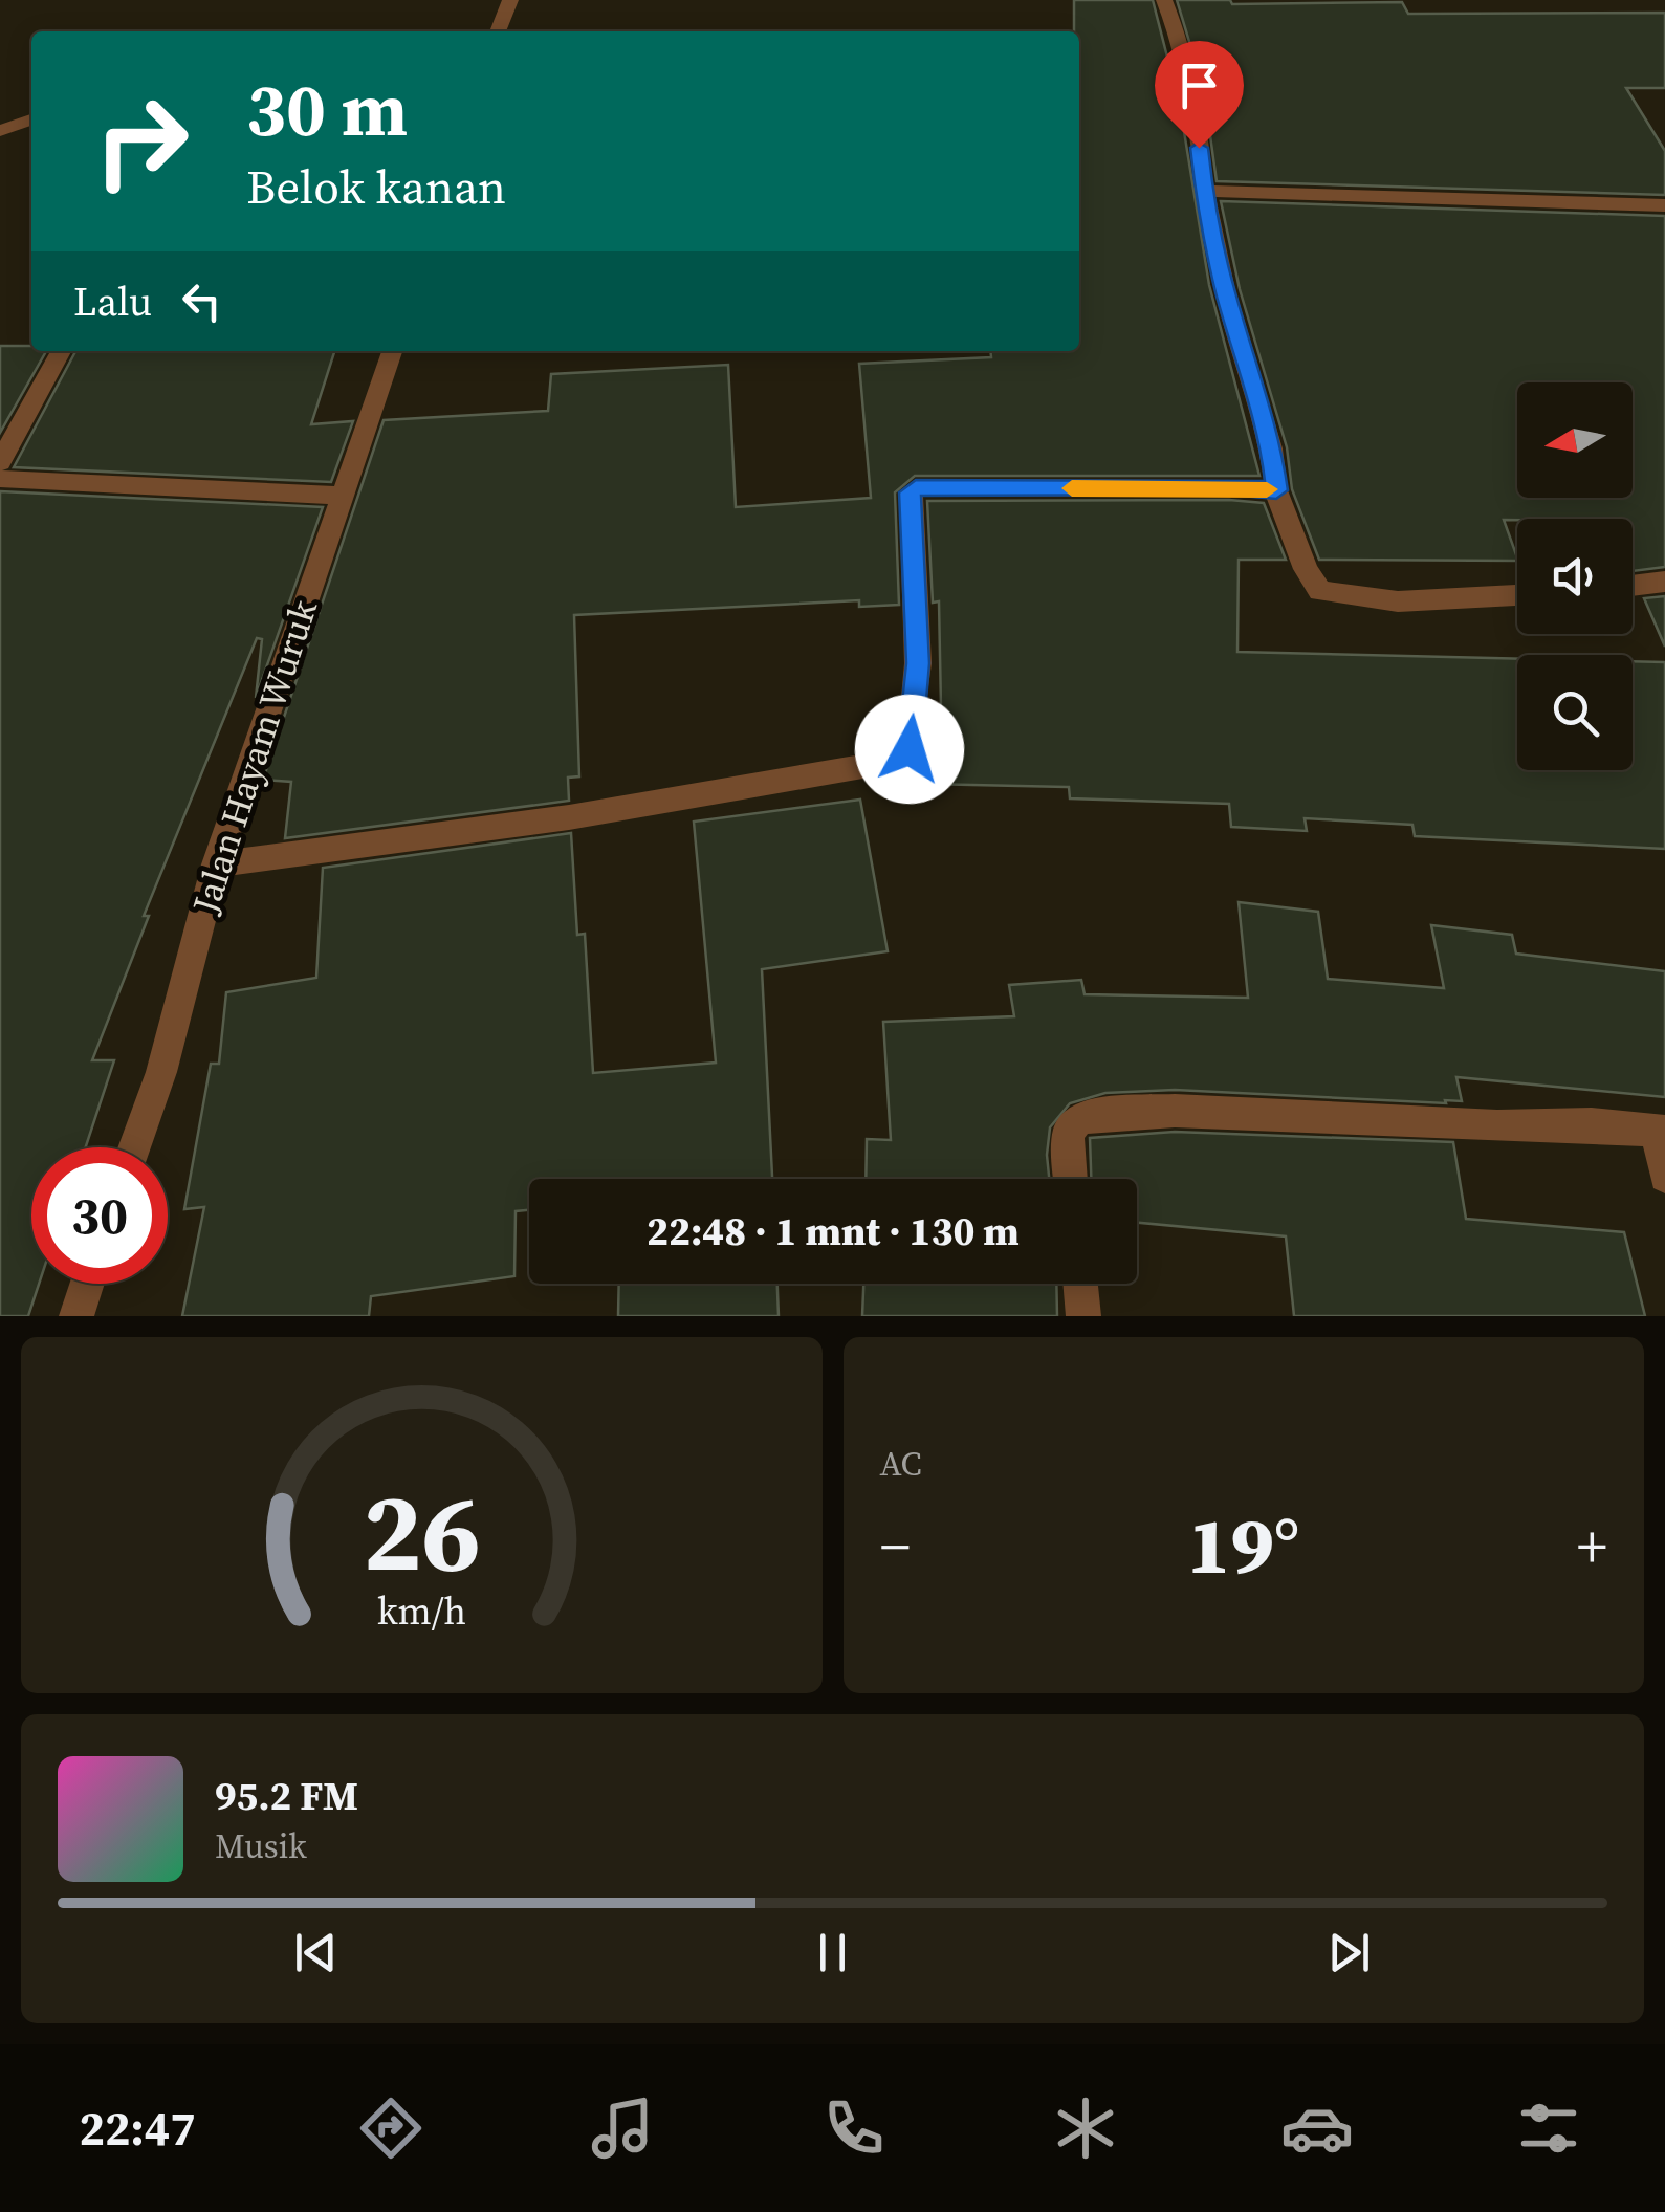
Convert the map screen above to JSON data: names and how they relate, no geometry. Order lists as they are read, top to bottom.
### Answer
{
  "streets": {
    "street": ["Jalan Hayam Wuruk"]
  },
  "north": "left",
  "page": {
    "turn": ["30 m", "Belok kanan"],
    "then": "Lalu",
    "limit": "30",
    "trip": "22:48 · 1 mnt · 130 m",
    "tile": "AC",
    "heat": ["−", "19°", "+"],
    "song": ["95.2 FM", "Musik"],
    "tabs": "22:47",
    "gauge": ["26", "km/h"]
  }
}
